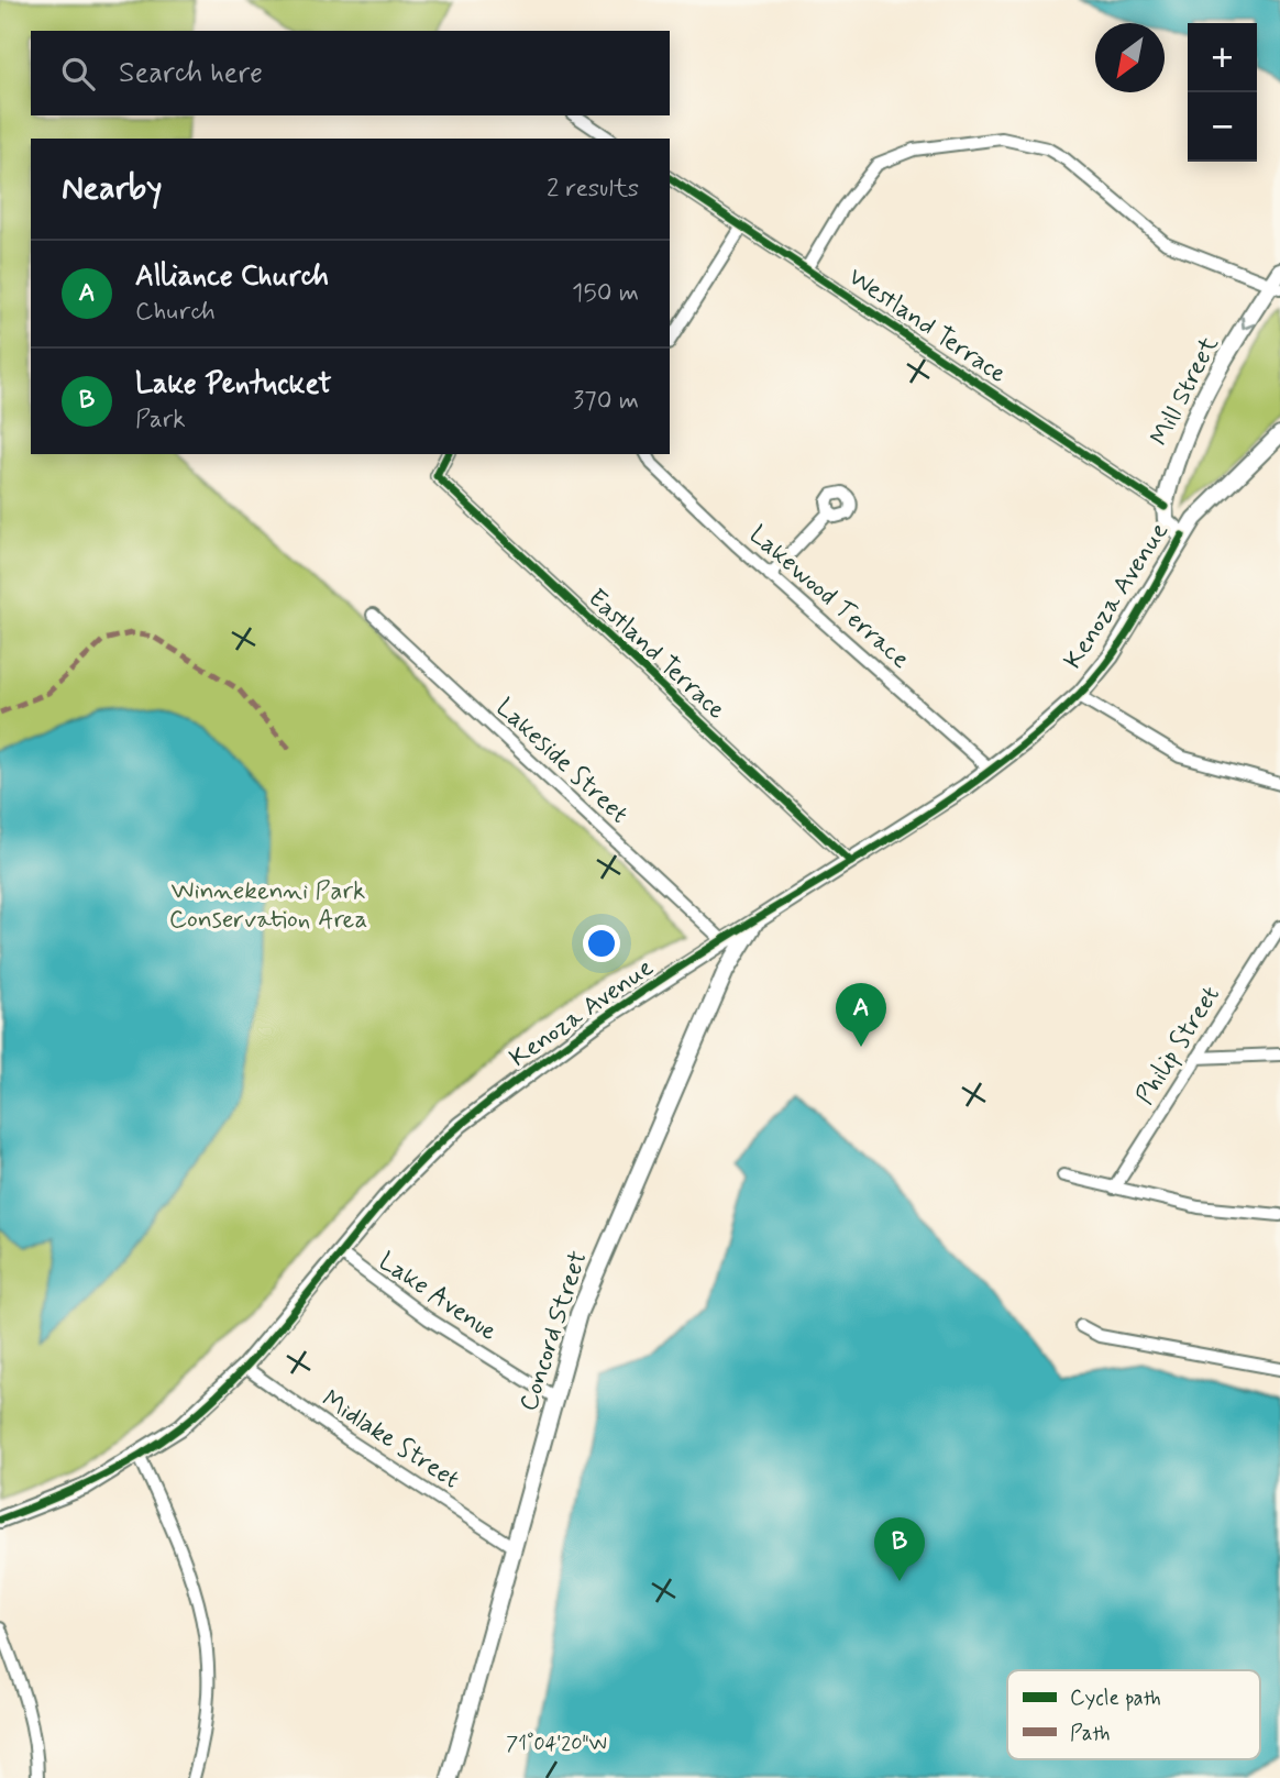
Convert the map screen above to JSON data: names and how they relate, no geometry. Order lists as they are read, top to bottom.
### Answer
{
  "streets": {
    "main road": ["Mill Street", "Kenoza Avenue", "Concord Street"],
    "street": [
      "Westland Terrace",
      "Lakewood Terrace",
      "Eastland Terrace",
      "Lakeside Street",
      "Philip Street",
      "Lake Avenue",
      "Midlake Street"
    ]
  },
  "crossings": [
    ["Westland Terrace", "Mill Street"],
    ["Kenoza Avenue", "Lakewood Terrace"],
    ["Kenoza Avenue", "Eastland Terrace"],
    ["Kenoza Avenue", "Lakeside Street"],
    ["Kenoza Avenue", "Lake Avenue"],
    ["Kenoza Avenue", "Concord Street"],
    ["Kenoza Avenue", "Midlake Street"],
    ["Lake Avenue", "Concord Street"],
    ["Concord Street", "Midlake Street"]
  ],
  "one_way": ["Mill Street"],
  "parks": ["Winnekenni Park Conservation Area"],
  "legend": ["Cycle path", "Path"],
  "north": "bottom left",
  "page": {
    "map_buttons": ["+", "−"],
    "search": "Search here",
    "heading": ["Nearby", "2 results"],
    "list": [
      {
        "mark": "A",
        "name": "Alliance Church",
        "note": "Church",
        "value": "150 m"
      },
      {
        "mark": "B",
        "name": "Lake Pentucket",
        "note": "Park",
        "value": "370 m"
      }
    ],
    "pins": ["A", "B"]
  },
  "coordinates": ["71°04'20\"W"]
}
